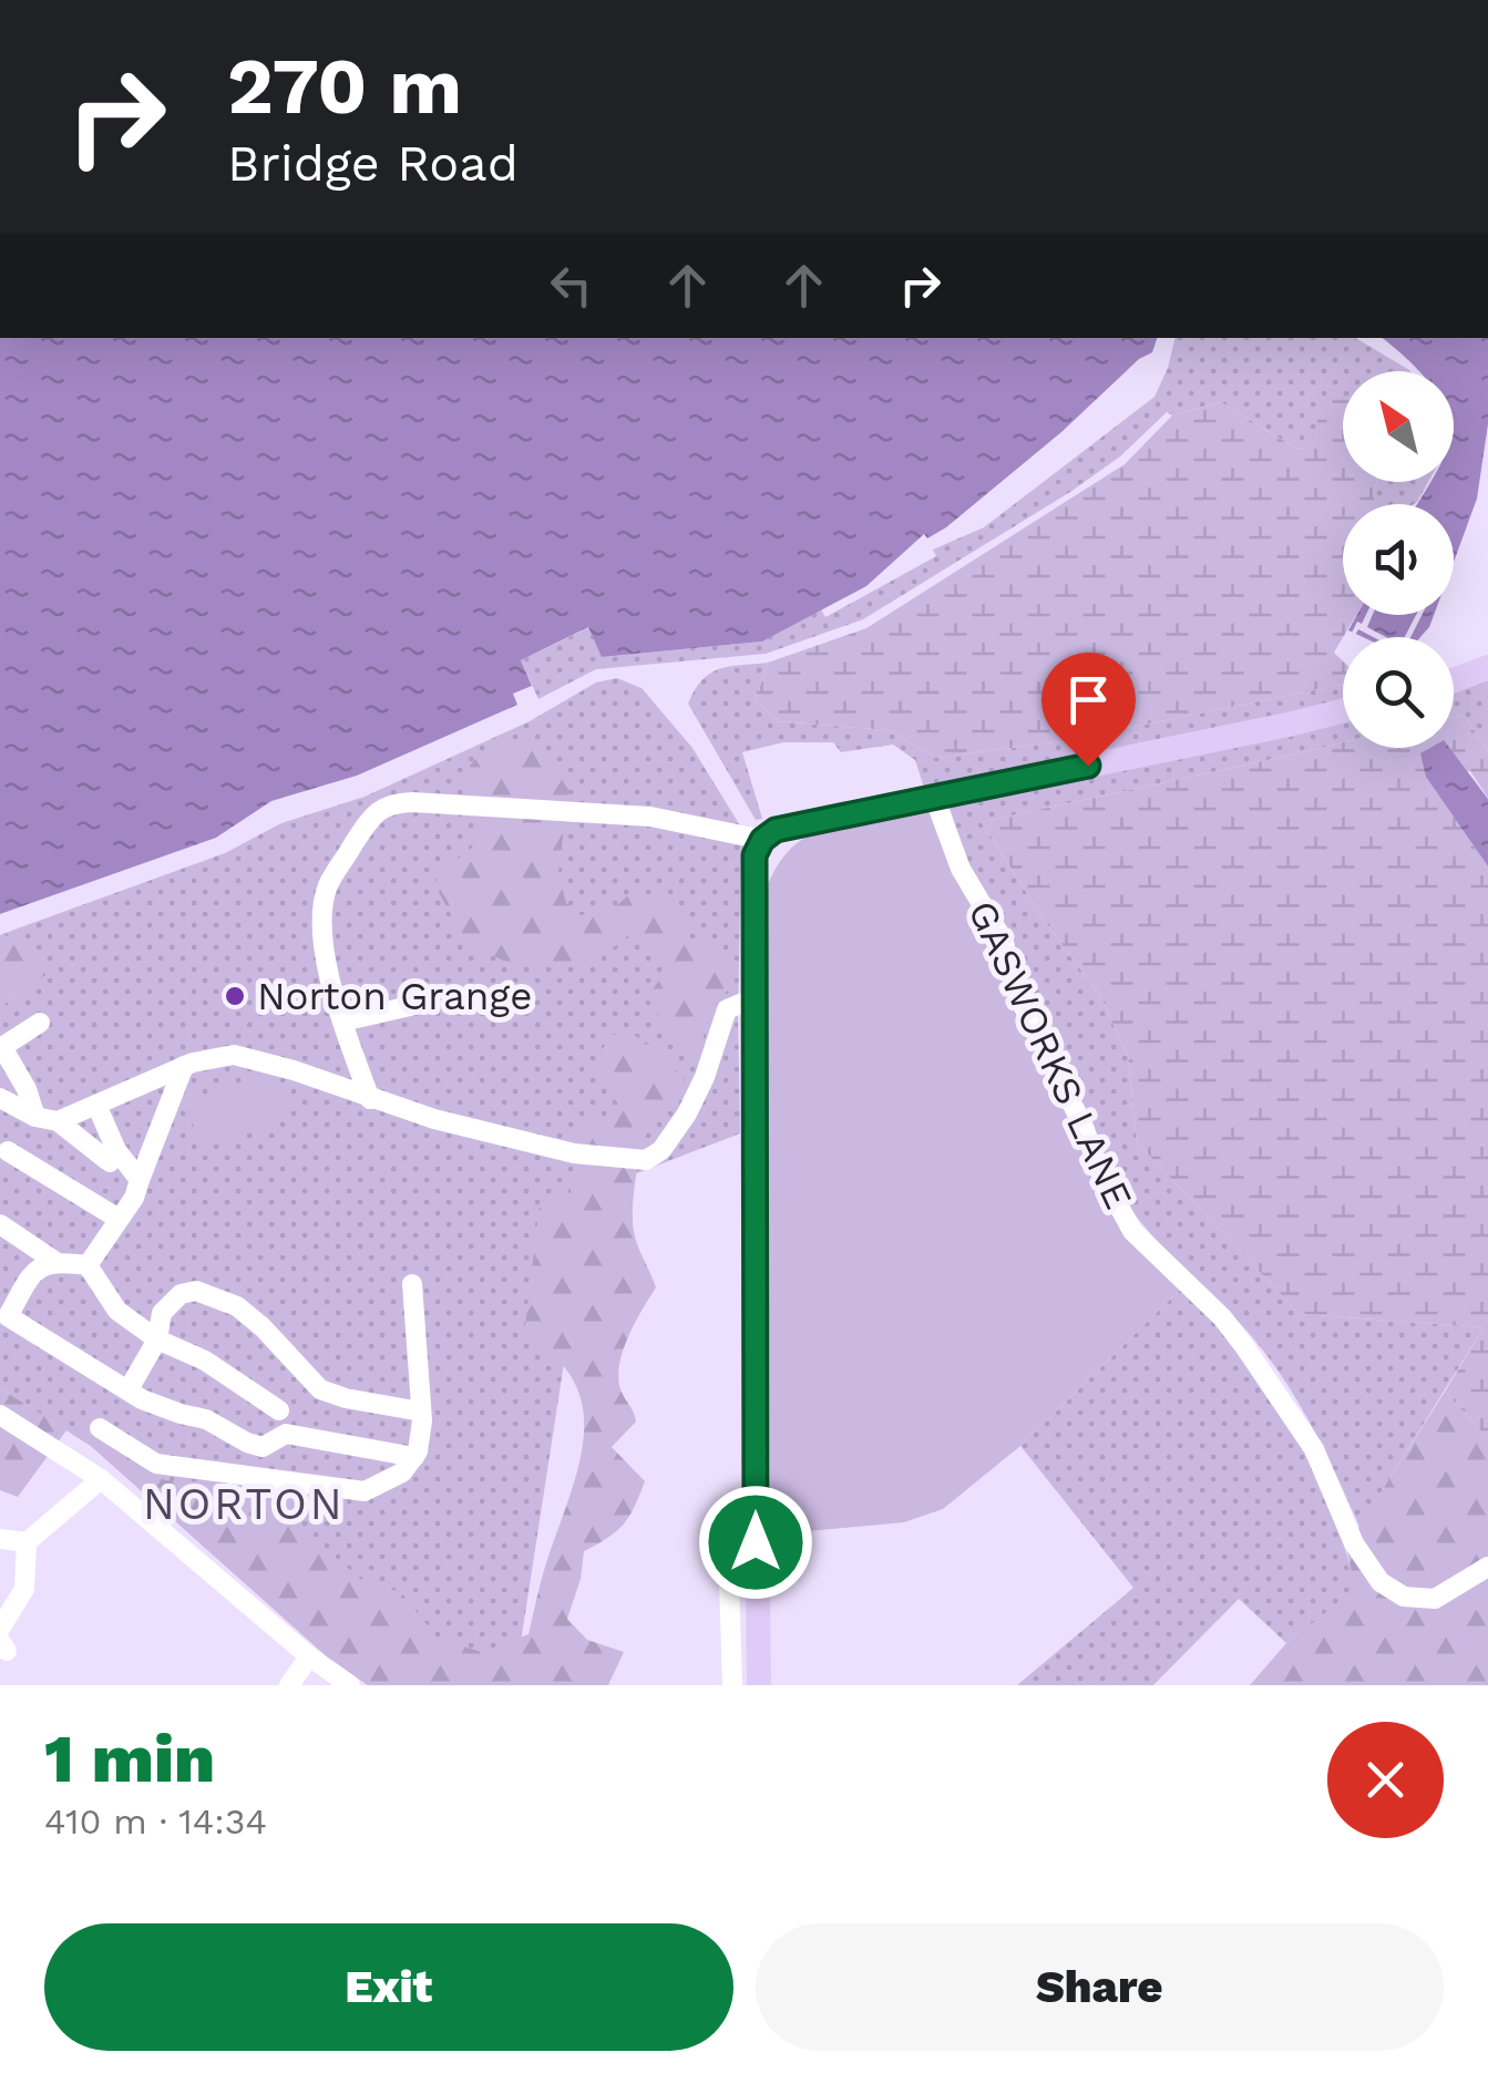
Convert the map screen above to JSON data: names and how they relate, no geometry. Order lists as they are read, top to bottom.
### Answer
{
  "streets": {
    "street": ["GASWORKS LANE"]
  },
  "districts": ["NORTON"],
  "places": ["Norton Grange"],
  "north": "top left",
  "page": {
    "turn": ["270 m", "Bridge Road"],
    "heading": ["1 min", "410 m · 14:34"],
    "buttons": ["Exit", "Share"]
  }
}
